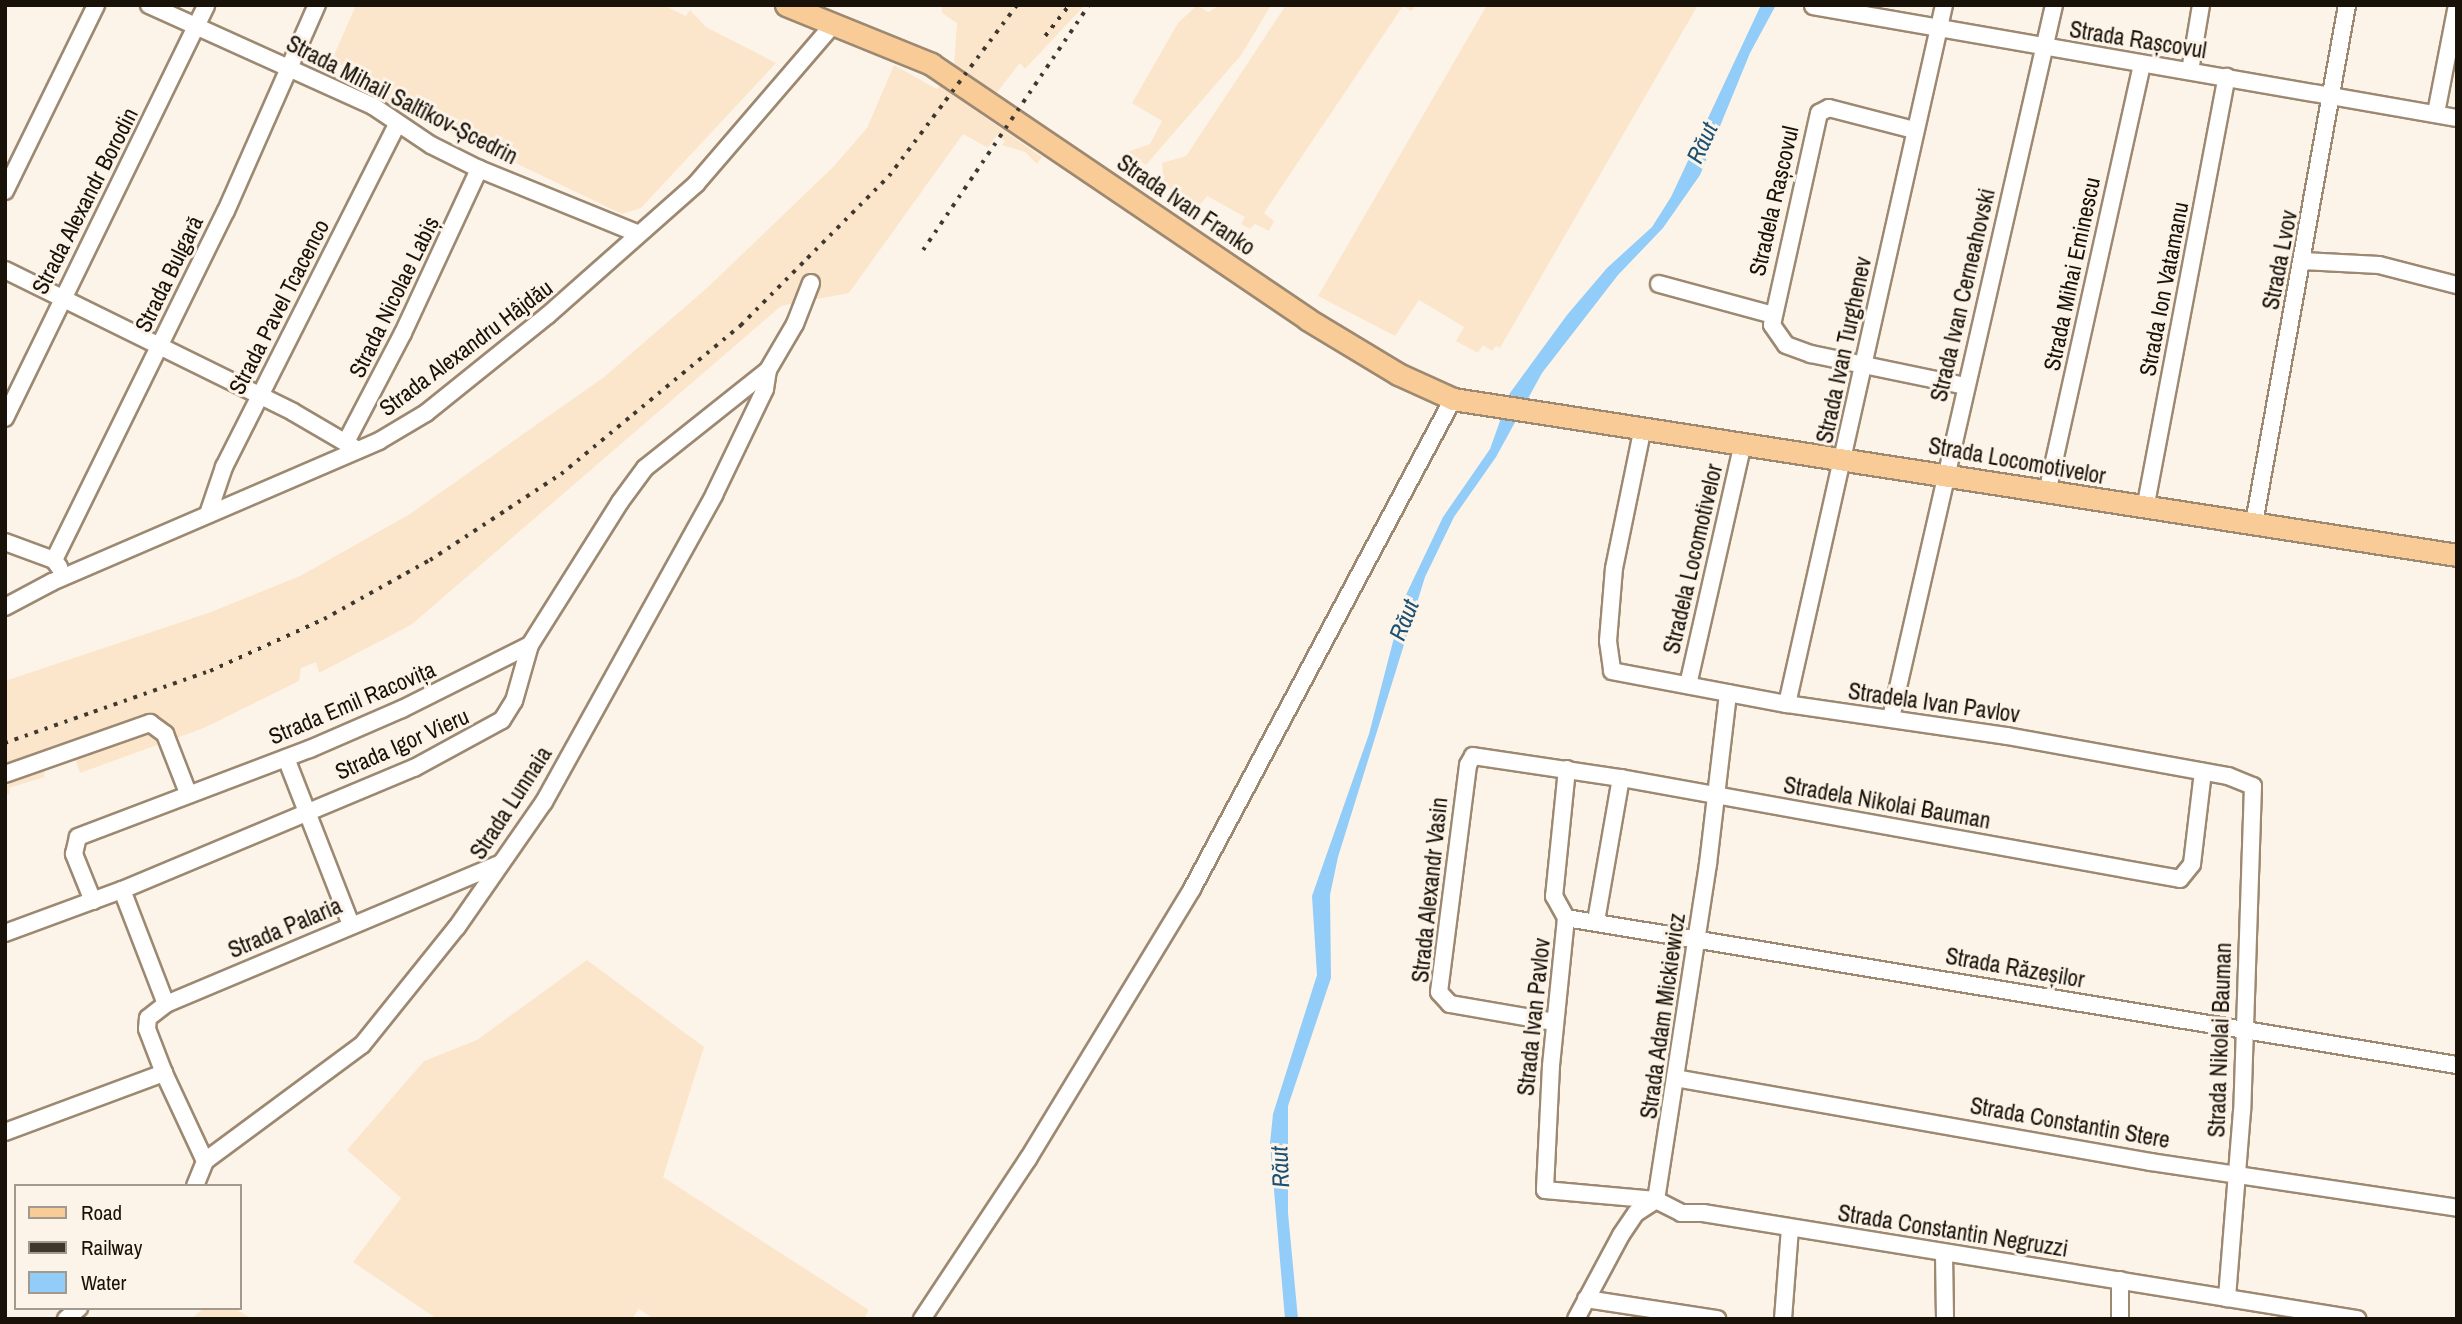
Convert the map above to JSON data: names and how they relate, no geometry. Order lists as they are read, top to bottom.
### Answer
{
  "streets": {
    "main road": ["Strada Ivan Franko", "Strada Locomotivelor"],
    "street": [
      "Strada Rașcovul",
      "Strada Mihail Saltîkov-Șcedrin",
      "Strada Alexandr Borodin",
      "Stradela Rașcovul",
      "Strada Lvov",
      "Strada Bulgară",
      "Strada Mihai Eminescu",
      "Strada Ion Vatamanu",
      "Strada Ivan Cerneahovski",
      "Strada Nicolae Labiș",
      "Strada Pavel Tcacenco",
      "Strada Alexandru Hâjdău",
      "Strada Ivan Turghenev",
      "Stradela Locomotivelor",
      "Strada Emil Racovița",
      "Stradela Ivan Pavlov",
      "Strada Igor Vieru",
      "Strada Lunnaia",
      "Stradela Nikolai Bauman",
      "Strada Alexandr Vasin",
      "Strada Palaria",
      "Strada Răzeșilor",
      "Strada Adam Mickiewicz",
      "Strada Ivan Pavlov",
      "Strada Nikolai Bauman",
      "Strada Constantin Stere",
      "Strada Constantin Negruzzi"
    ]
  },
  "crossings": [
    ["Strada Rașcovul", "Strada Lvov"],
    ["Strada Rașcovul", "Strada Mihai Eminescu"],
    ["Strada Rașcovul", "Strada Ion Vatamanu"],
    ["Strada Rașcovul", "Strada Ivan Cerneahovski"],
    ["Strada Rașcovul", "Strada Ivan Turghenev"],
    ["Strada Mihail Saltîkov-Șcedrin", "Strada Alexandr Borodin"],
    ["Strada Mihail Saltîkov-Șcedrin", "Strada Bulgară"],
    ["Strada Mihail Saltîkov-Șcedrin", "Strada Nicolae Labiș"],
    ["Strada Mihail Saltîkov-Șcedrin", "Strada Pavel Tcacenco"],
    ["Strada Mihail Saltîkov-Șcedrin", "Strada Alexandru Hâjdău"],
    ["Stradela Rașcovul", "Strada Ivan Turghenev"],
    ["Strada Ivan Franko", "Strada Alexandru Hâjdău"],
    ["Strada Ivan Franko", "Strada Locomotivelor"],
    ["Strada Lvov", "Strada Locomotivelor"],
    ["Strada Mihai Eminescu", "Strada Locomotivelor"],
    ["Strada Ion Vatamanu", "Strada Locomotivelor"],
    ["Strada Ivan Cerneahovski", "Strada Locomotivelor"],
    ["Strada Ivan Cerneahovski", "Stradela Ivan Pavlov"],
    ["Strada Nicolae Labiș", "Strada Alexandru Hâjdău"],
    ["Strada Pavel Tcacenco", "Strada Alexandru Hâjdău"],
    ["Strada Ivan Turghenev", "Strada Locomotivelor"],
    ["Strada Ivan Turghenev", "Stradela Ivan Pavlov"],
    ["Strada Locomotivelor", "Stradela Locomotivelor"],
    ["Strada Locomotivelor", "Stradela Ivan Pavlov"],
    ["Stradela Locomotivelor", "Stradela Ivan Pavlov"],
    ["Strada Emil Racovița", "Strada Igor Vieru"],
    ["Stradela Ivan Pavlov", "Stradela Nikolai Bauman"],
    ["Stradela Ivan Pavlov", "Strada Adam Mickiewicz"],
    ["Stradela Ivan Pavlov", "Strada Nikolai Bauman"],
    ["Strada Igor Vieru", "Strada Lunnaia"],
    ["Strada Lunnaia", "Strada Palaria"],
    ["Stradela Nikolai Bauman", "Strada Alexandr Vasin"],
    ["Stradela Nikolai Bauman", "Strada Adam Mickiewicz"],
    ["Stradela Nikolai Bauman", "Strada Ivan Pavlov"],
    ["Strada Alexandr Vasin", "Strada Ivan Pavlov"],
    ["Strada Răzeșilor", "Strada Adam Mickiewicz"],
    ["Strada Răzeșilor", "Strada Ivan Pavlov"],
    ["Strada Răzeșilor", "Strada Nikolai Bauman"],
    ["Strada Adam Mickiewicz", "Strada Constantin Stere"],
    ["Strada Adam Mickiewicz", "Strada Constantin Negruzzi"],
    ["Strada Ivan Pavlov", "Strada Constantin Negruzzi"],
    ["Strada Nikolai Bauman", "Strada Constantin Stere"],
    ["Strada Nikolai Bauman", "Strada Constantin Negruzzi"]
  ],
  "water": ["Răut"],
  "legend": ["Road", "Railway", "Water"]
}
